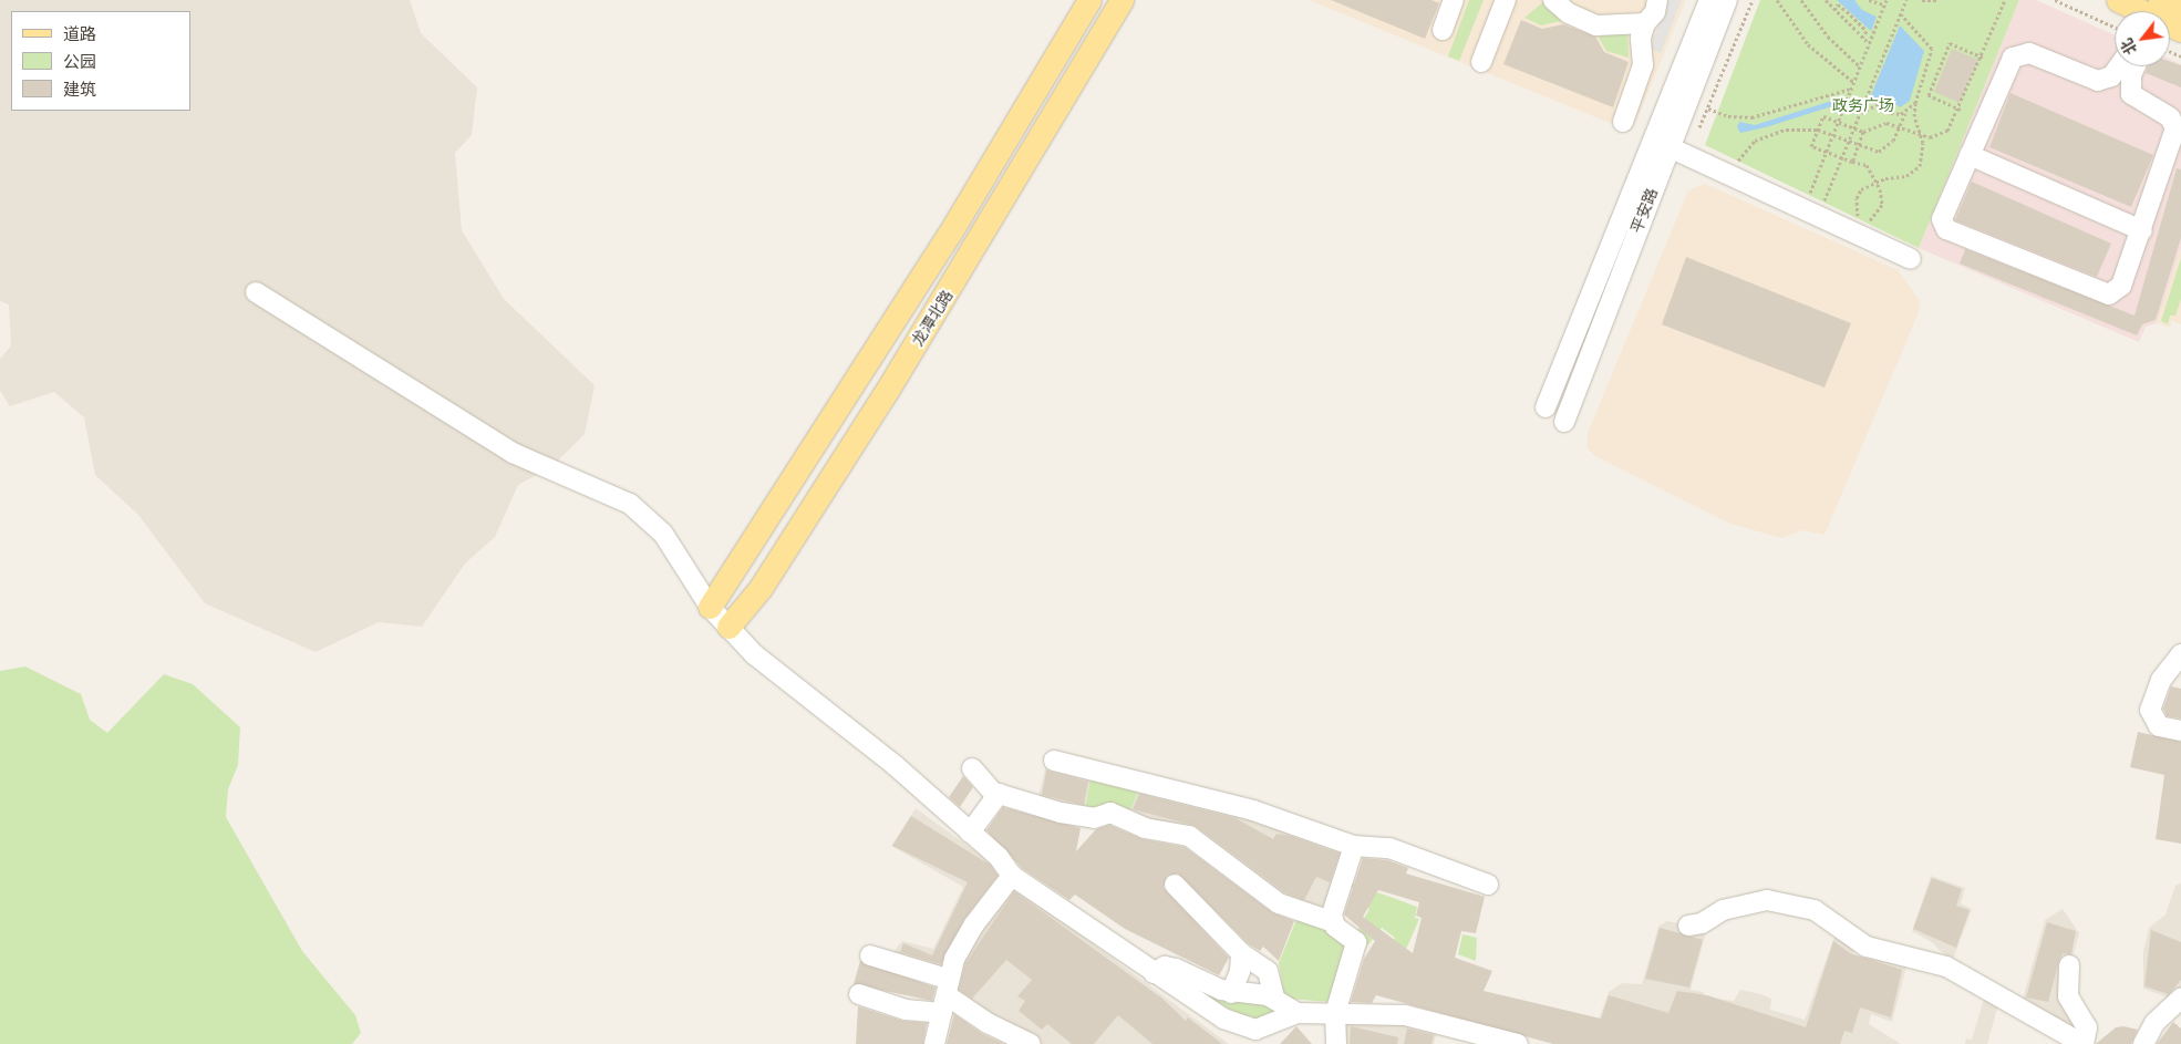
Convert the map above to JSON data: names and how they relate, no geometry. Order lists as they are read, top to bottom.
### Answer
{
  "streets": {
    "main road": ["龙潭北路"],
    "street": ["平安路"]
  },
  "parks": ["政务广场"],
  "legend": ["道路", "公园", "建筑"],
  "north": "bottom left"
}
